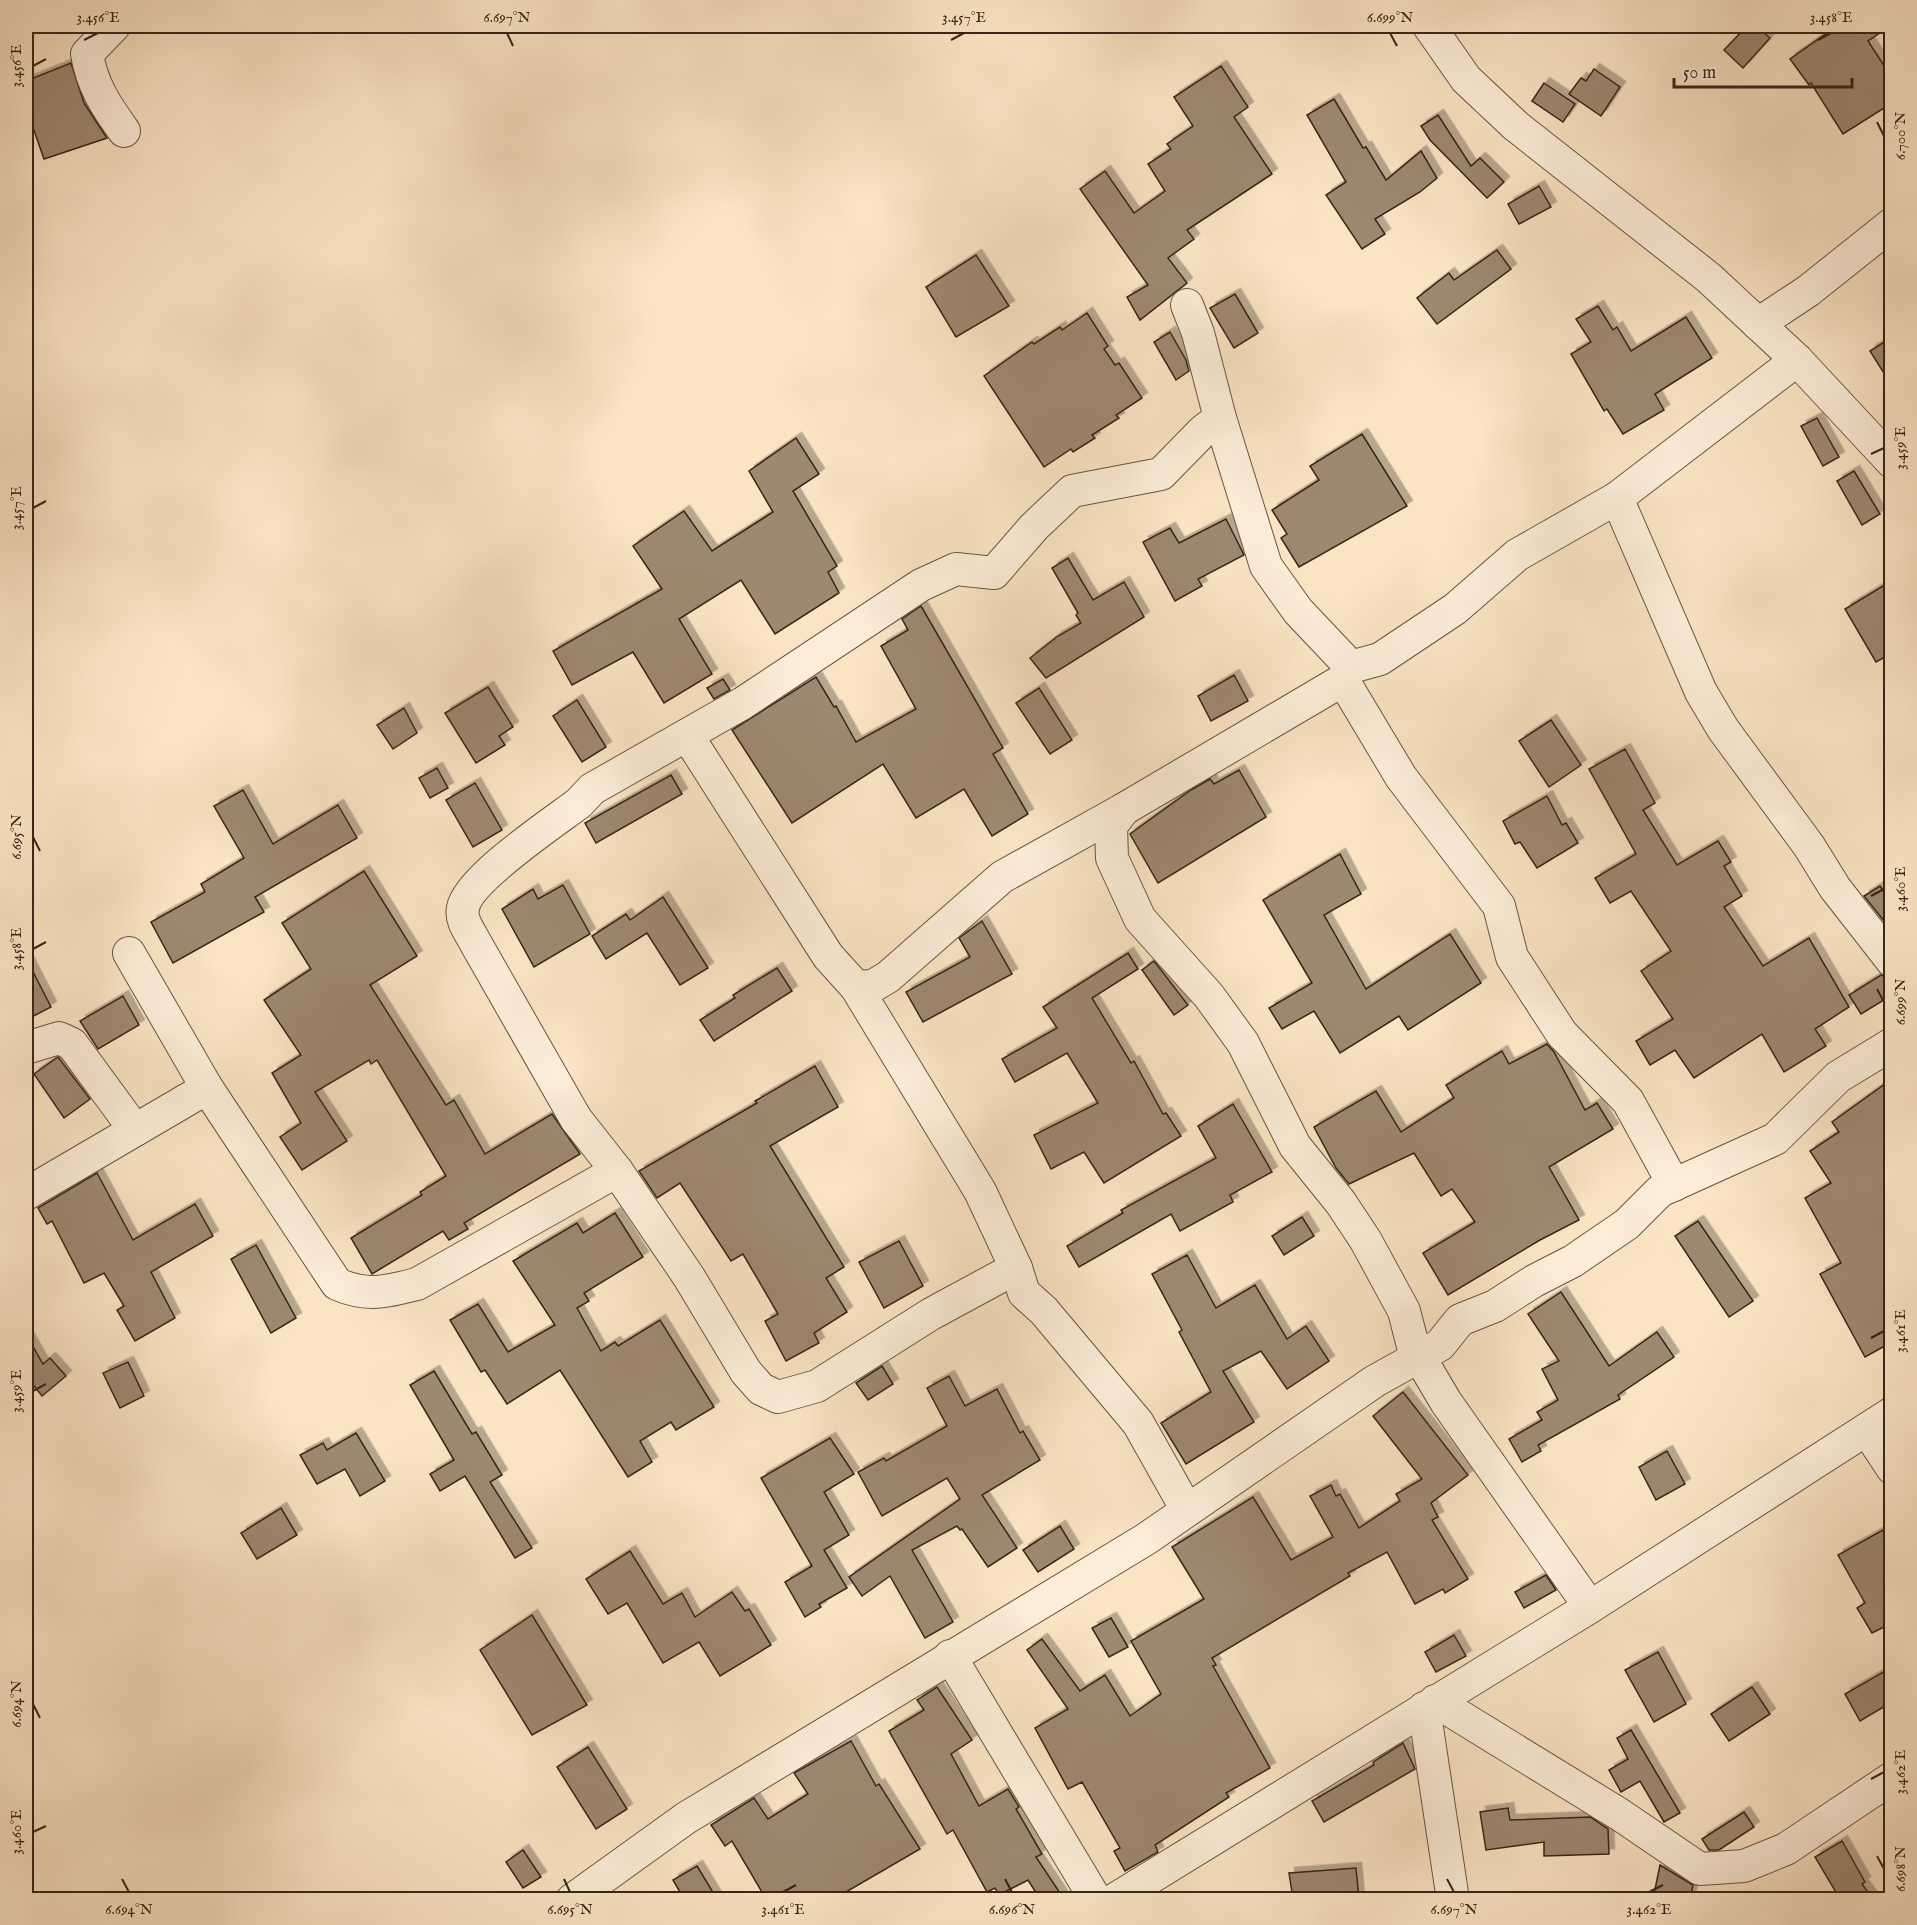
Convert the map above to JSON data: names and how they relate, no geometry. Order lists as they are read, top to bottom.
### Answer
{
  "scale_bar": "50 m",
  "coordinates": [
    "3.456°E",
    "6.697°N",
    "3.457°E",
    "6.699°N",
    "3.458°E",
    "6.700°N",
    "3.459°E",
    "6.695°N",
    "3.460°E",
    "3.461°E",
    "6.694°N",
    "3.462°E",
    "6.698°N",
    "6.696°N"
  ]
}
